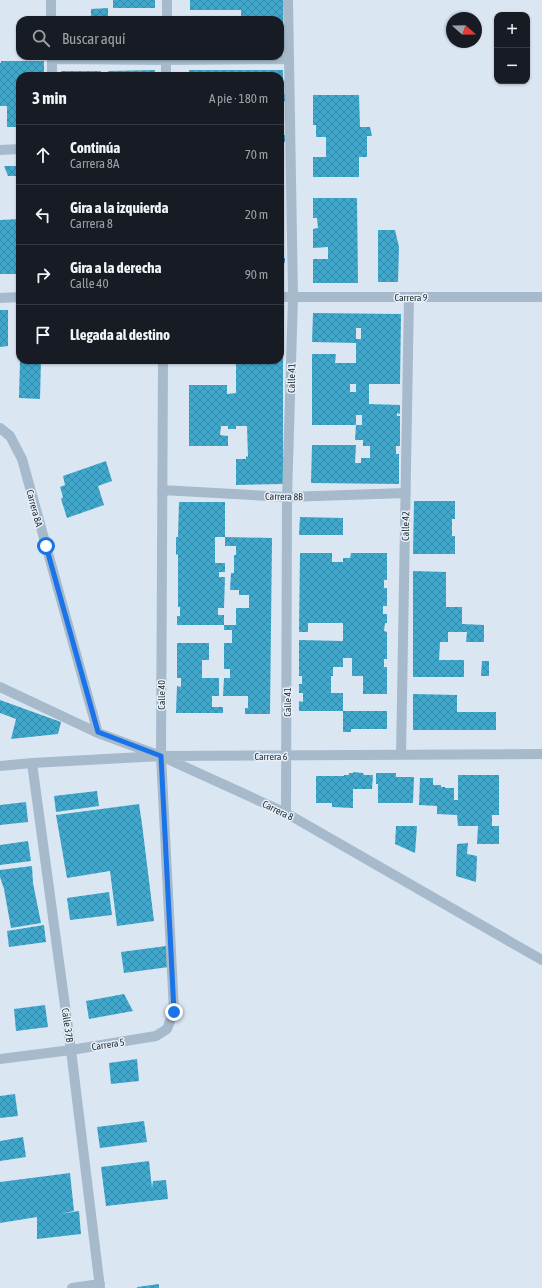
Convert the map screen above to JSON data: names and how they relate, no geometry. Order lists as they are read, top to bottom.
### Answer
{
  "streets": {
    "street": [
      "Carrera 9",
      "Calle 41",
      "Carrera 8B",
      "Carrera 8A",
      "Calle 42",
      "Calle 40",
      "Carrera 6",
      "Carrera 8",
      "Calle 37B",
      "Carrera 5"
    ]
  },
  "crossings": [
    ["Carrera 9", "Calle 41"],
    ["Carrera 9", "Calle 42"],
    ["Calle 41", "Carrera 8B"],
    ["Calle 41", "Carrera 6"],
    ["Calle 41", "Carrera 8"],
    ["Carrera 8B", "Calle 42"],
    ["Carrera 8B", "Calle 40"],
    ["Carrera 8A", "Carrera 8"],
    ["Calle 42", "Carrera 6"],
    ["Calle 40", "Carrera 6"],
    ["Calle 40", "Carrera 8"],
    ["Calle 40", "Carrera 5"],
    ["Carrera 6", "Carrera 8"],
    ["Carrera 6", "Calle 37B"],
    ["Calle 37B", "Carrera 5"]
  ],
  "north": "right",
  "page": {
    "map_buttons": ["+", "−"],
    "search": "Buscar aquí",
    "heading": ["3 min", "A pie · 180 m"],
    "list": [
      ["Continúa", "Carrera 8A", "70 m"],
      ["Gira a la izquierda", "Carrera 8", "20 m"],
      ["Gira a la derecha", "Calle 40", "90 m"],
      "Llegada al destino"
    ]
  }
}
